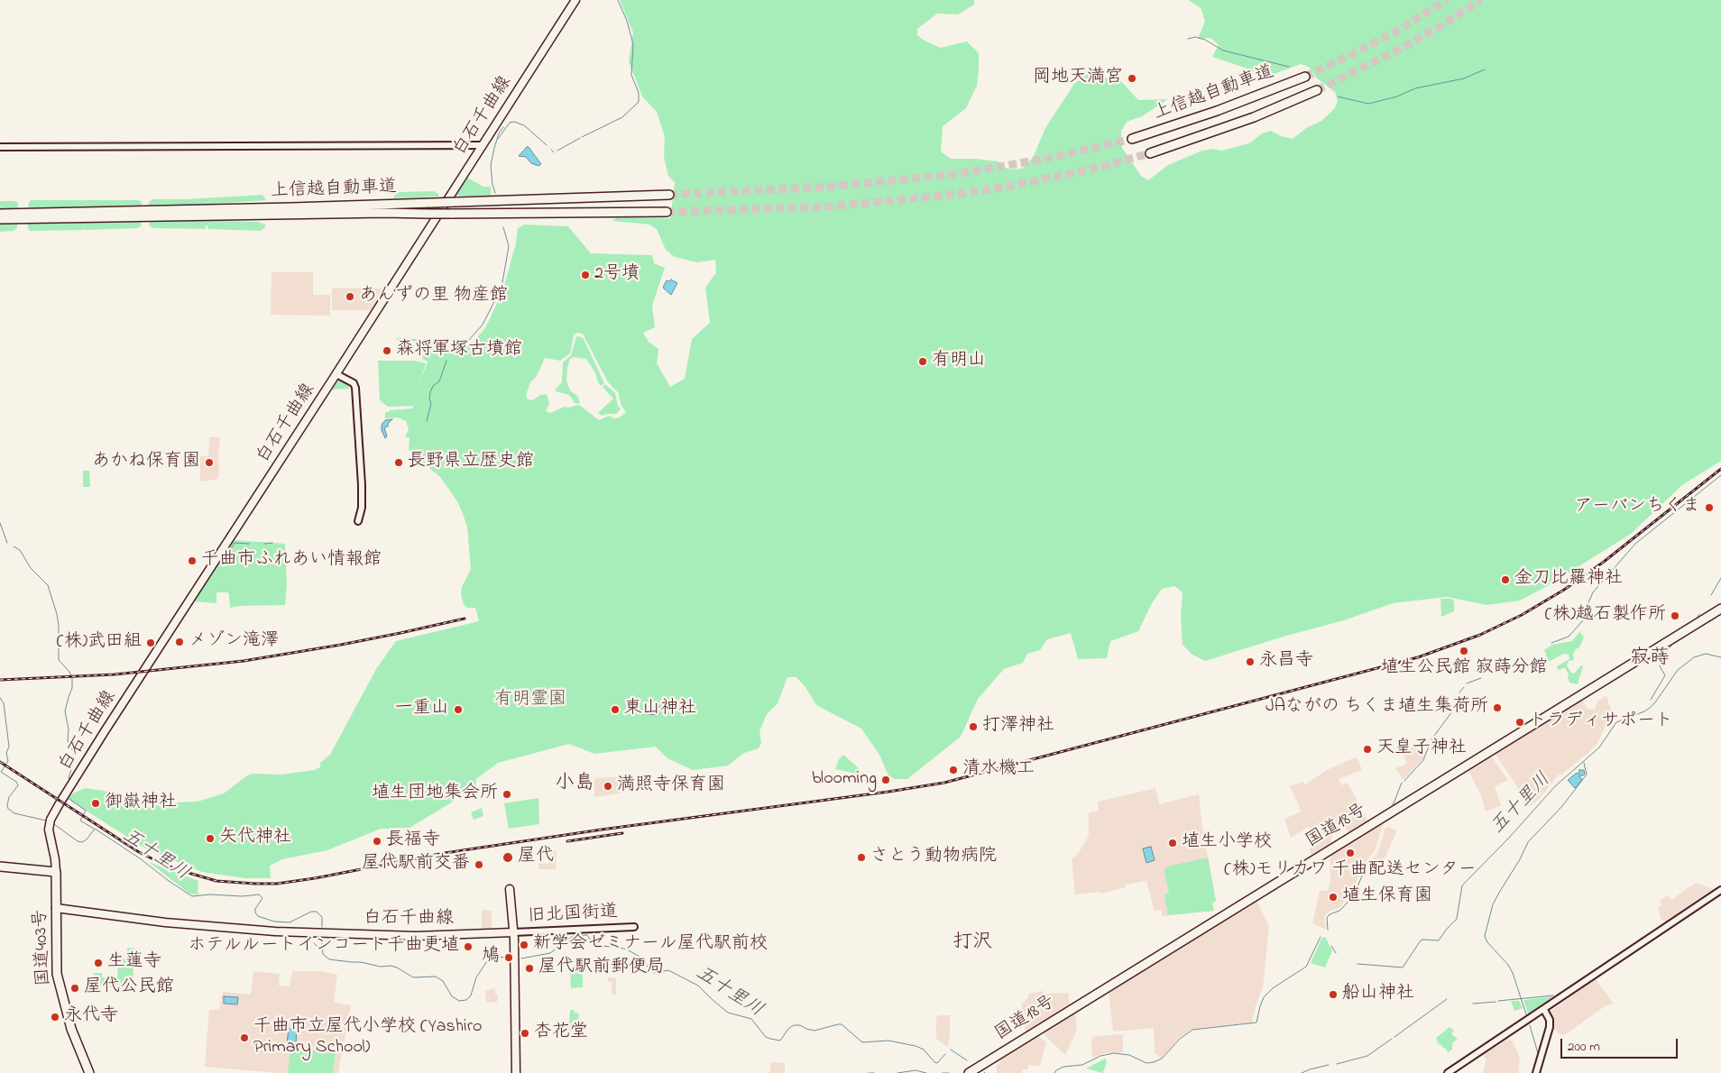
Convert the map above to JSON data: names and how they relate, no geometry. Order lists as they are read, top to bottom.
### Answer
{
  "streets": {
    "highway": ["上信越自動車道", "国道18号", "国道403号"],
    "main road": ["白石千曲線"],
    "street": ["旧北国街道"]
  },
  "crossings": [
    ["白石千曲線", "旧北国街道"],
    ["白石千曲線", "国道403号"]
  ],
  "districts": ["寂蒔", "小島", "打沢"],
  "water": ["五十里川"],
  "parks": ["有明霊園"],
  "places": [
    "岡地天満宮",
    "2号墳",
    "あんずの里 物産館",
    "森将軍塚古墳館",
    "有明山",
    "あかね保育園",
    "長野県立歴史館",
    "アーバンちくま",
    "千曲市ふれあい情報館",
    "金刀比羅神社",
    "(株)越石製作所",
    "メゾン滝澤",
    "(株)武田組",
    "埴生公民館 寂蒔分館",
    "永昌寺",
    "JAながの ちくま埴生集荷所",
    "一重山",
    "東山神社",
    "トラディサポート",
    "打澤神社",
    "天皇子神社",
    "清水機工",
    "blooming",
    "満照寺保育園",
    "埴生団地集会所",
    "御嶽神社",
    "矢代神社",
    "長福寺",
    "埴生小学校",
    "(株)モリカワ 千曲配送センター",
    "屋代",
    "さとう動物病院",
    "屋代駅前交番",
    "埴生保育園",
    "新学会ゼミナール屋代駅前校",
    "ホテルルートインコート千曲更埴",
    "鳩",
    "生蓮寺",
    "屋代駅前郵便局",
    "屋代公民館",
    "船山神社",
    "永代寺",
    "杏花堂",
    "千曲市立屋代小学校 (Yashiro Primary School)"
  ],
  "scale_bar": "200 m"
}
